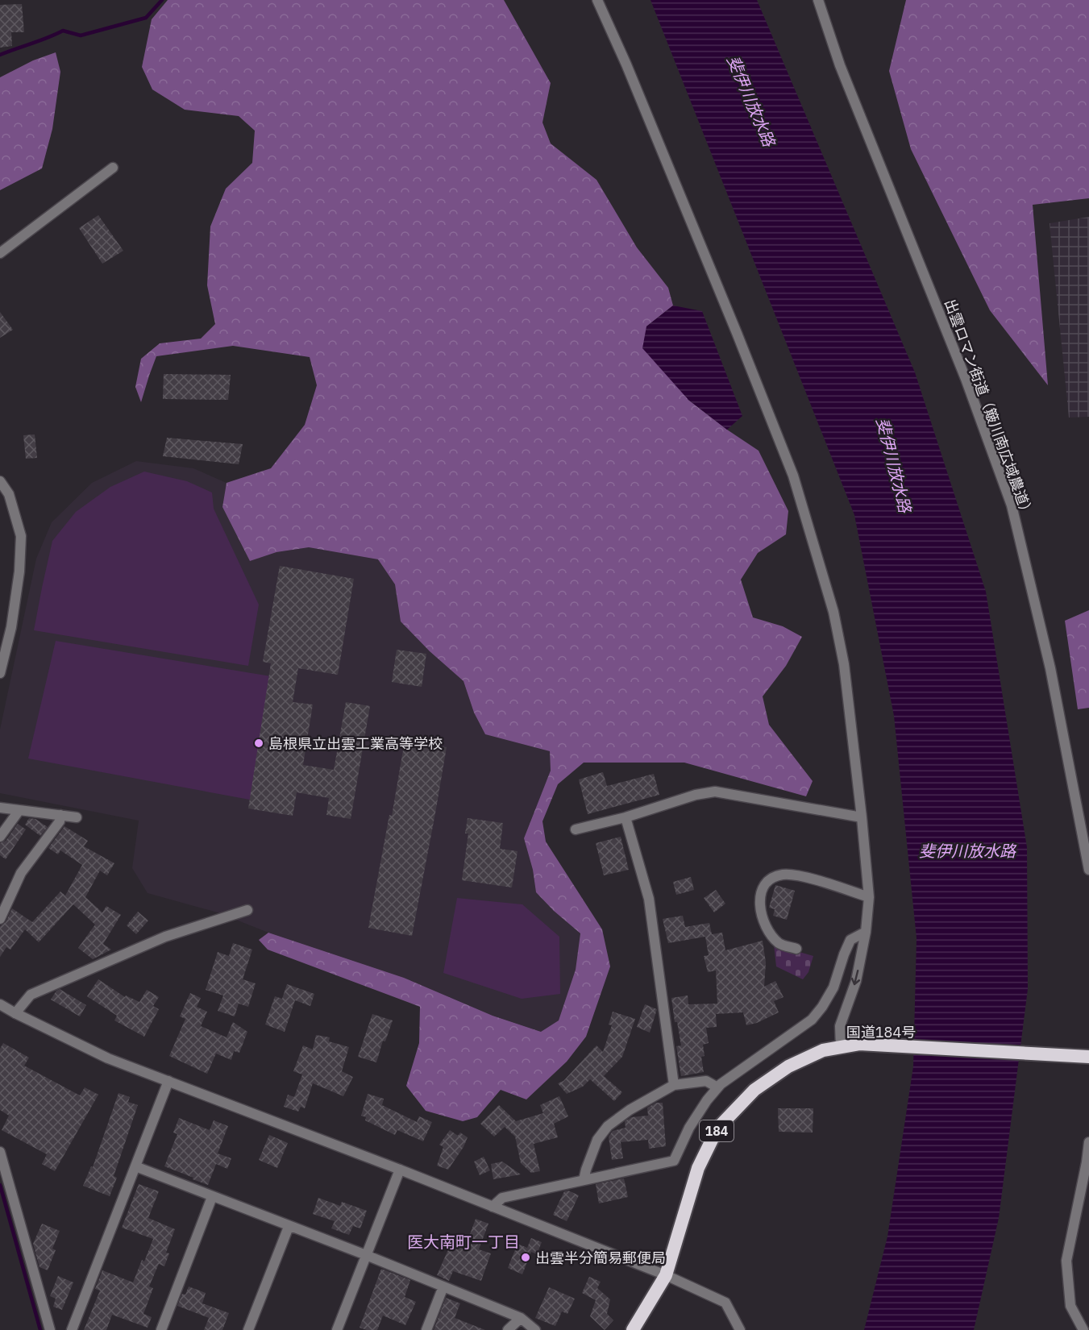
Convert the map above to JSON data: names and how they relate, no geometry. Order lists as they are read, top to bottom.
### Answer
{
  "streets": {
    "highway": ["国道184号", "184"],
    "street": ["出雲ロマン街道（簸川南広域農道）"]
  },
  "districts": ["医大南町一丁目"],
  "water": ["斐伊川放水路"],
  "places": ["島根県立出雲工業高等学校", "出雲半分簡易郵便局"]
}
